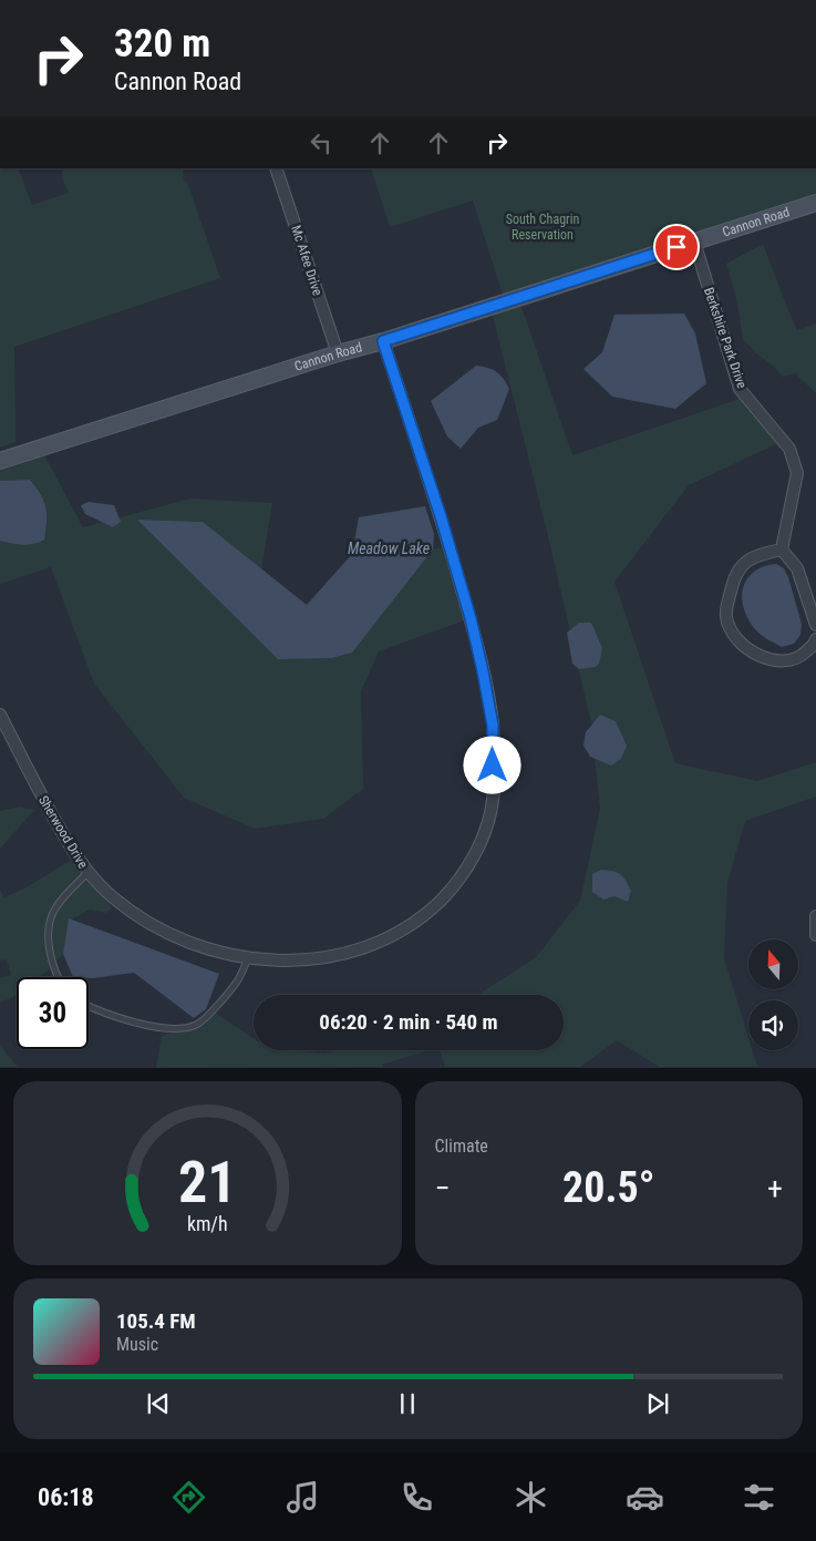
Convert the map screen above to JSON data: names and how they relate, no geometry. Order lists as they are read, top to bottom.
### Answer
{
  "streets": {
    "main road": ["Cannon Road"],
    "street": ["Mc Afee Drive", "Berkshire Park Drive", "Sherwood Drive"]
  },
  "crossings": [
    ["Cannon Road", "Mc Afee Drive"],
    ["Cannon Road", "Berkshire Park Drive"],
    ["Cannon Road", "Sherwood Drive"]
  ],
  "water": ["Meadow Lake"],
  "parks": ["South Chagrin Reservation"],
  "north": "top",
  "page": {
    "turn": ["320 m", "Cannon Road"],
    "limit": "30",
    "trip": "06:20 · 2 min · 540 m",
    "tile": "Climate",
    "heat": ["−", "20.5°", "+"],
    "song": ["105.4 FM", "Music"],
    "tabs": "06:18",
    "gauge": ["21", "km/h"]
  }
}
